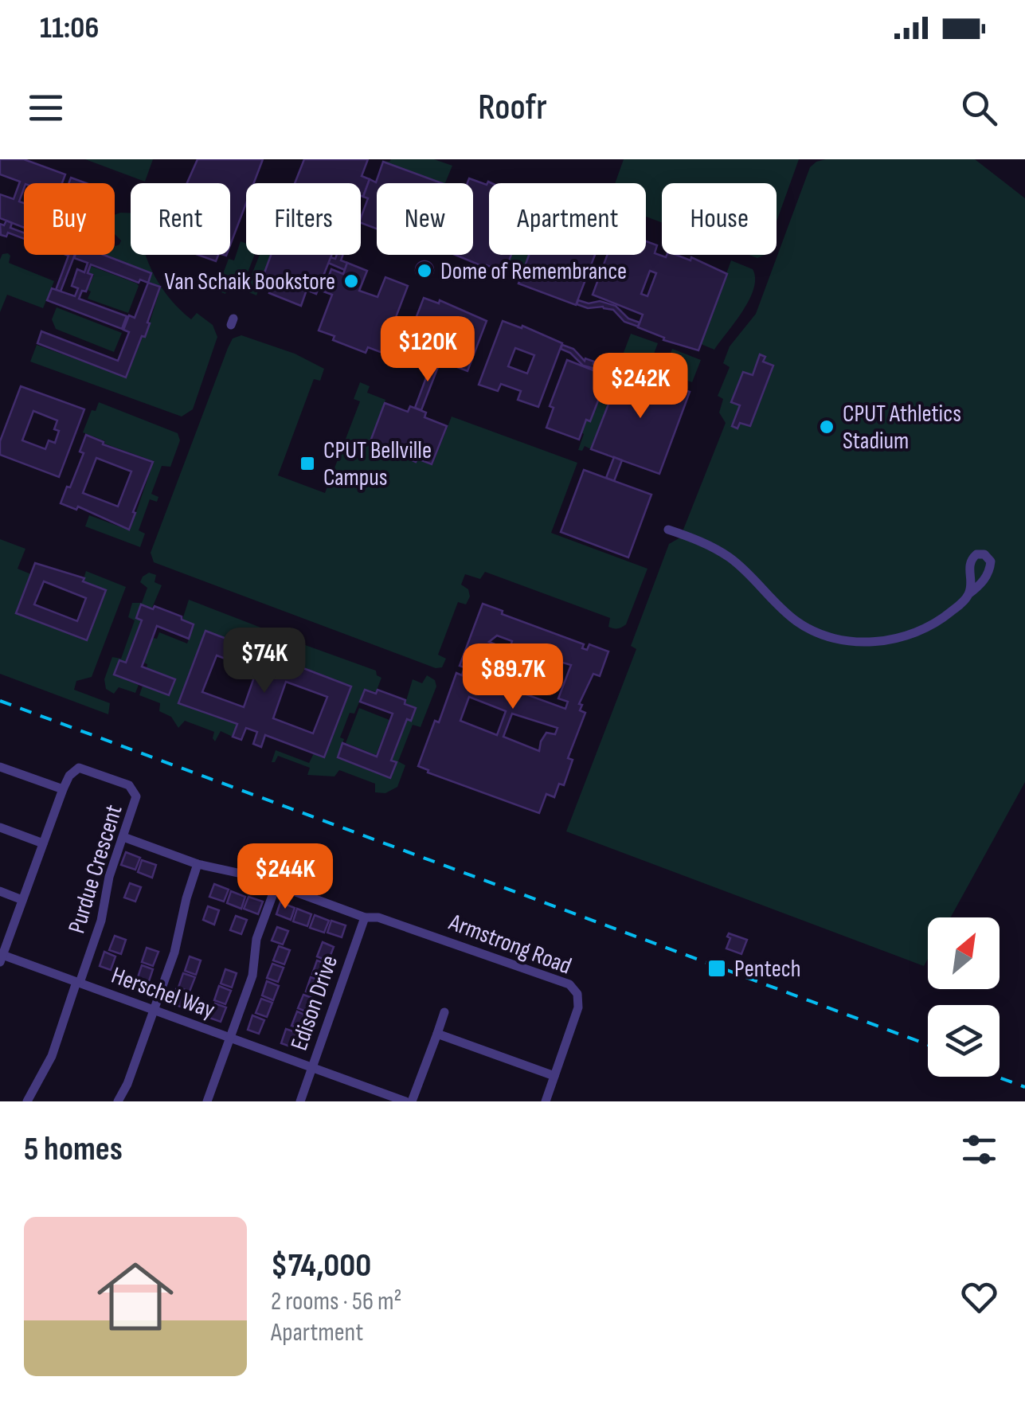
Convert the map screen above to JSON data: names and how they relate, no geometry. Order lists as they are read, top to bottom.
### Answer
{
  "streets": {
    "street": [
      "Purdue Crescent",
      "Armstrong Road",
      "Herschel Way",
      "Edison Drive"
    ]
  },
  "crossings": [
    ["Purdue Crescent", "Herschel Way"],
    ["Armstrong Road", "Edison Drive"],
    ["Herschel Way", "Edison Drive"]
  ],
  "places": {
    "other": ["Dome of Remembrance", "Van Schaik Bookstore", "CPUT Athletics Stadium"],
    "transit": ["CPUT Bellville Campus", "Pentech"]
  },
  "north": "top right",
  "page": {
    "status": "11:06",
    "header": "Roofr",
    "chip": [
      "Buy",
      "Rent",
      "Filters",
      "New",
      "Apartment",
      "House"
    ],
    "price": [
      "$120K",
      "$242K",
      "$74K",
      "$89.7K",
      "$244K"
    ],
    "heading": "5 homes",
    "list": [
      {
        "name": "$74,000",
        "note": "2 rooms · 56 m² · Apartment"
      }
    ]
  }
}
